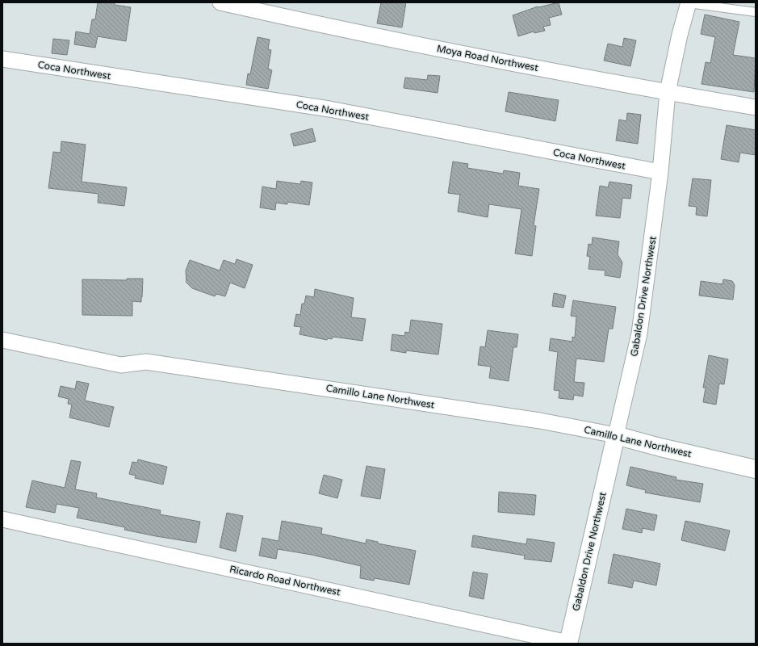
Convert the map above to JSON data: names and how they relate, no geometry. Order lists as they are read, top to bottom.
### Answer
{
  "streets": {
    "street": [
      "Moya Road Northwest",
      "Coca Northwest",
      "Gabaldon Drive Northwest",
      "Camillo Lane Northwest",
      "Ricardo Road Northwest"
    ]
  },
  "crossings": [
    ["Moya Road Northwest", "Gabaldon Drive Northwest"],
    ["Coca Northwest", "Gabaldon Drive Northwest"],
    ["Gabaldon Drive Northwest", "Camillo Lane Northwest"],
    ["Gabaldon Drive Northwest", "Ricardo Road Northwest"]
  ]
}
